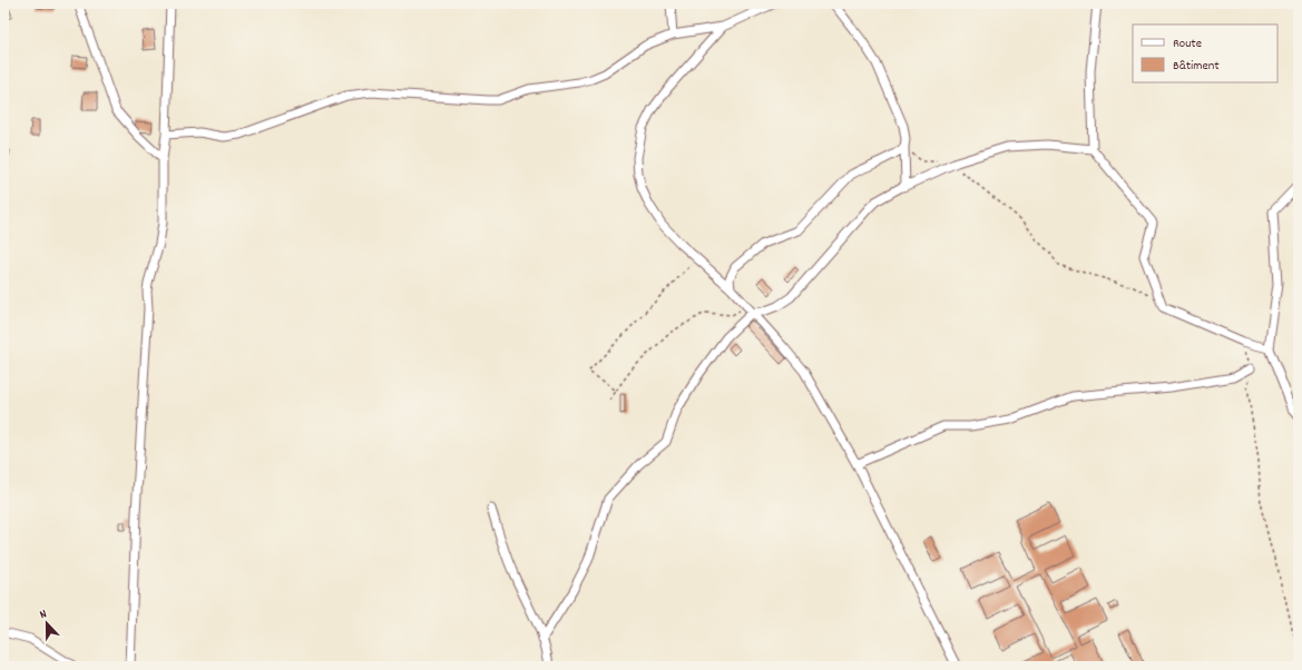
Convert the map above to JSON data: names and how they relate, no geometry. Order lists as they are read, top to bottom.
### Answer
{
  "legend": ["Route", "Bâtiment"],
  "north": "top"
}
